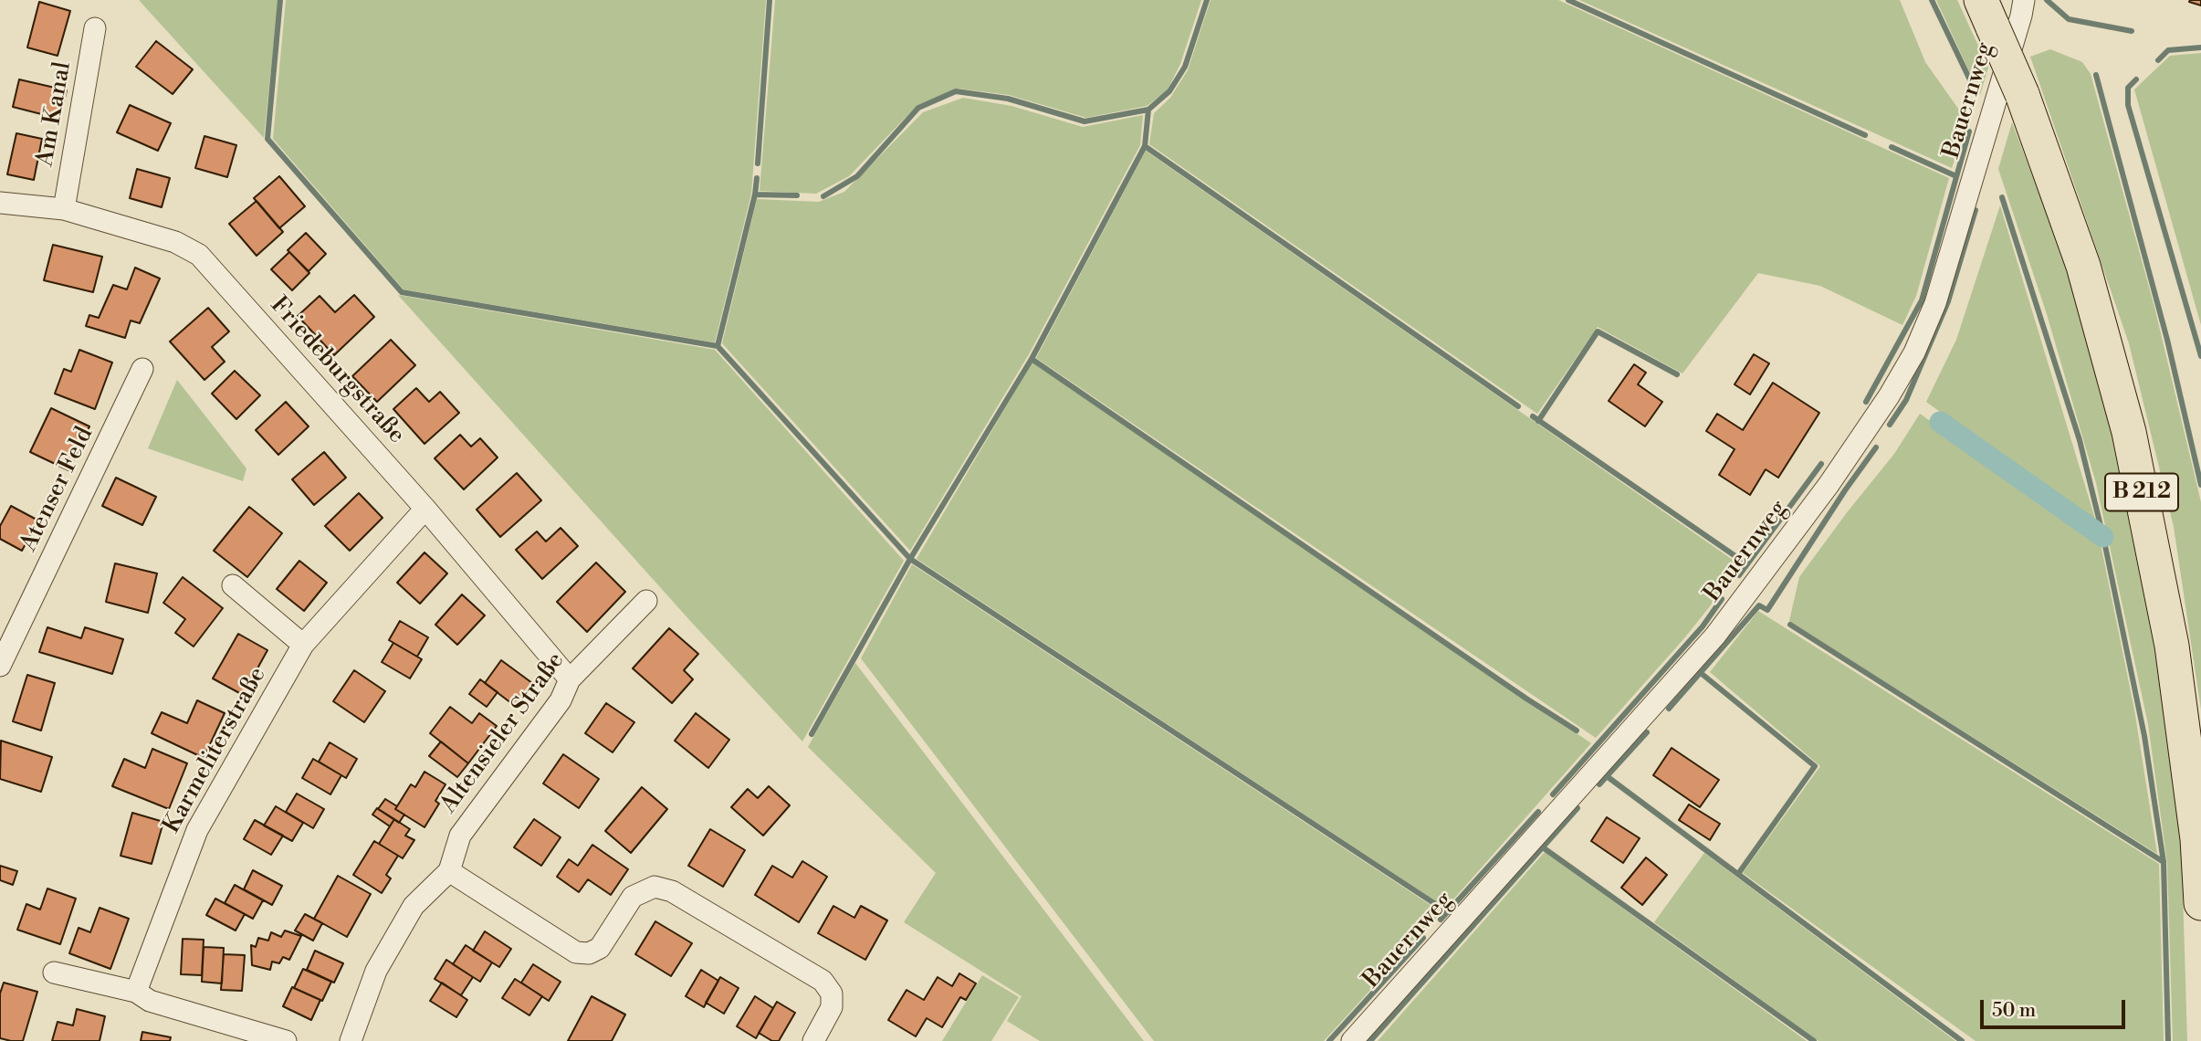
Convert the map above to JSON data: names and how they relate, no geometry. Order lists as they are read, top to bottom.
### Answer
{
  "streets": {
    "main road": ["B 212"],
    "street": [
      "Bauernweg",
      "Am Kanal",
      "Friedeburgstraße",
      "Atenser Feld",
      "Altensieler Straße",
      "Karmeliterstraße"
    ]
  },
  "crossings": [
    ["Am Kanal", "Friedeburgstraße"],
    ["Friedeburgstraße", "Altensieler Straße"],
    ["Friedeburgstraße", "Karmeliterstraße"]
  ],
  "scale_bar": "50 m"
}
